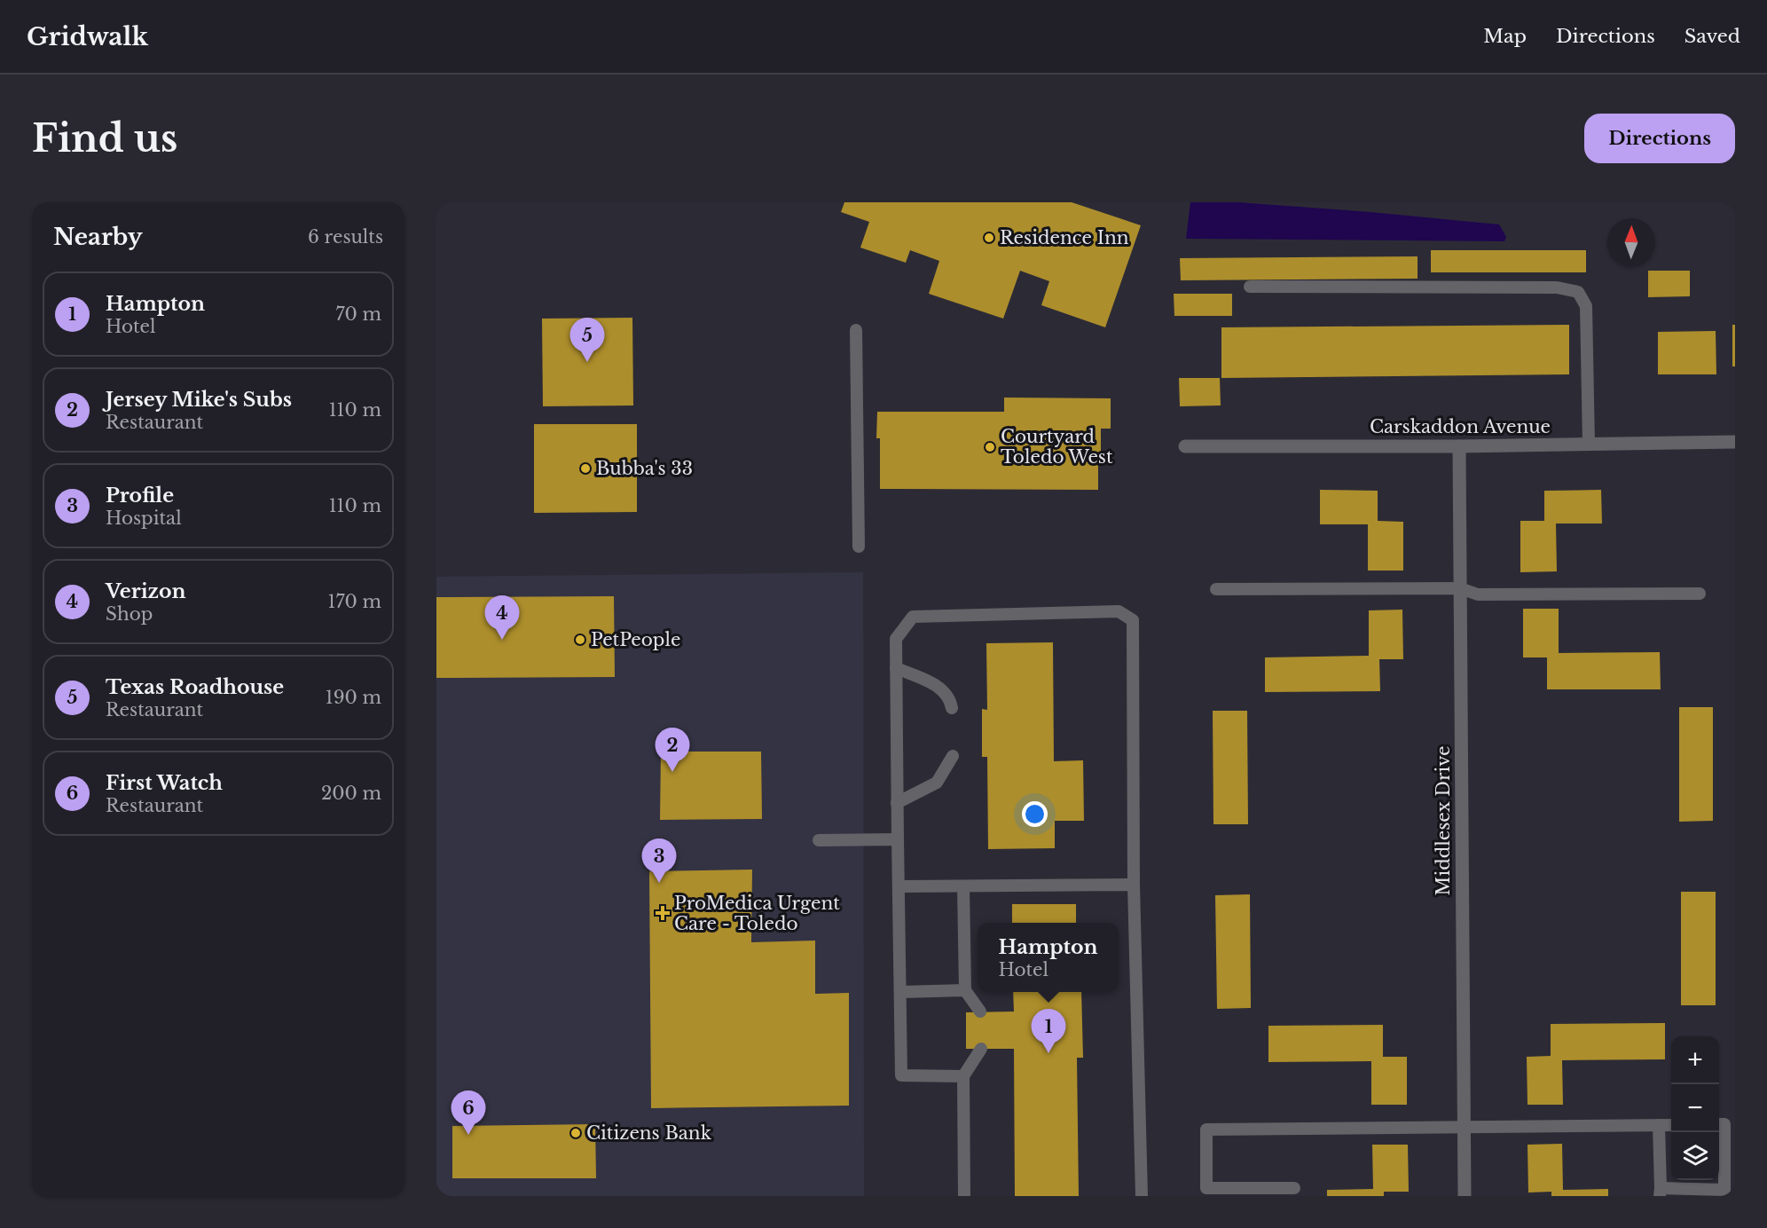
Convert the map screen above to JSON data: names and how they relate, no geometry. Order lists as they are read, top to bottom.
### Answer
{
  "streets": {
    "street": ["Carskaddon Avenue", "Middlesex Drive"]
  },
  "crossings": [
    ["Carskaddon Avenue", "Middlesex Drive"]
  ],
  "places": {
    "other": [
      "Residence Inn",
      "Courtyard Toledo West",
      "Bubba's 33",
      "PetPeople",
      "Citizens Bank"
    ],
    "health": ["ProMedica Urgent Care - Toledo"]
  },
  "north": "top",
  "page": {
    "header": "Gridwalk",
    "nav": ["Map", "Directions", "Saved"],
    "buttons": "Directions",
    "title": "Find us",
    "heading": ["Nearby", "6 results"],
    "list": [
      {
        "mark": "1",
        "name": "Hampton",
        "note": "Hotel",
        "value": "70 m"
      },
      {
        "mark": "2",
        "name": "Jersey Mike's Subs",
        "note": "Restaurant",
        "value": "110 m"
      },
      {
        "mark": "3",
        "name": "Profile",
        "note": "Hospital",
        "value": "110 m"
      },
      {
        "mark": "4",
        "name": "Verizon",
        "note": "Shop",
        "value": "170 m"
      },
      {
        "mark": "5",
        "name": "Texas Roadhouse",
        "note": "Restaurant",
        "value": "190 m"
      },
      {
        "mark": "6",
        "name": "First Watch",
        "note": "Restaurant",
        "value": "200 m"
      }
    ],
    "pins": [
      "5",
      "4",
      "2",
      "3",
      "1",
      "6"
    ],
    "popup": ["Hampton", "Hotel"],
    "map_buttons": ["+", "−"]
  }
}
